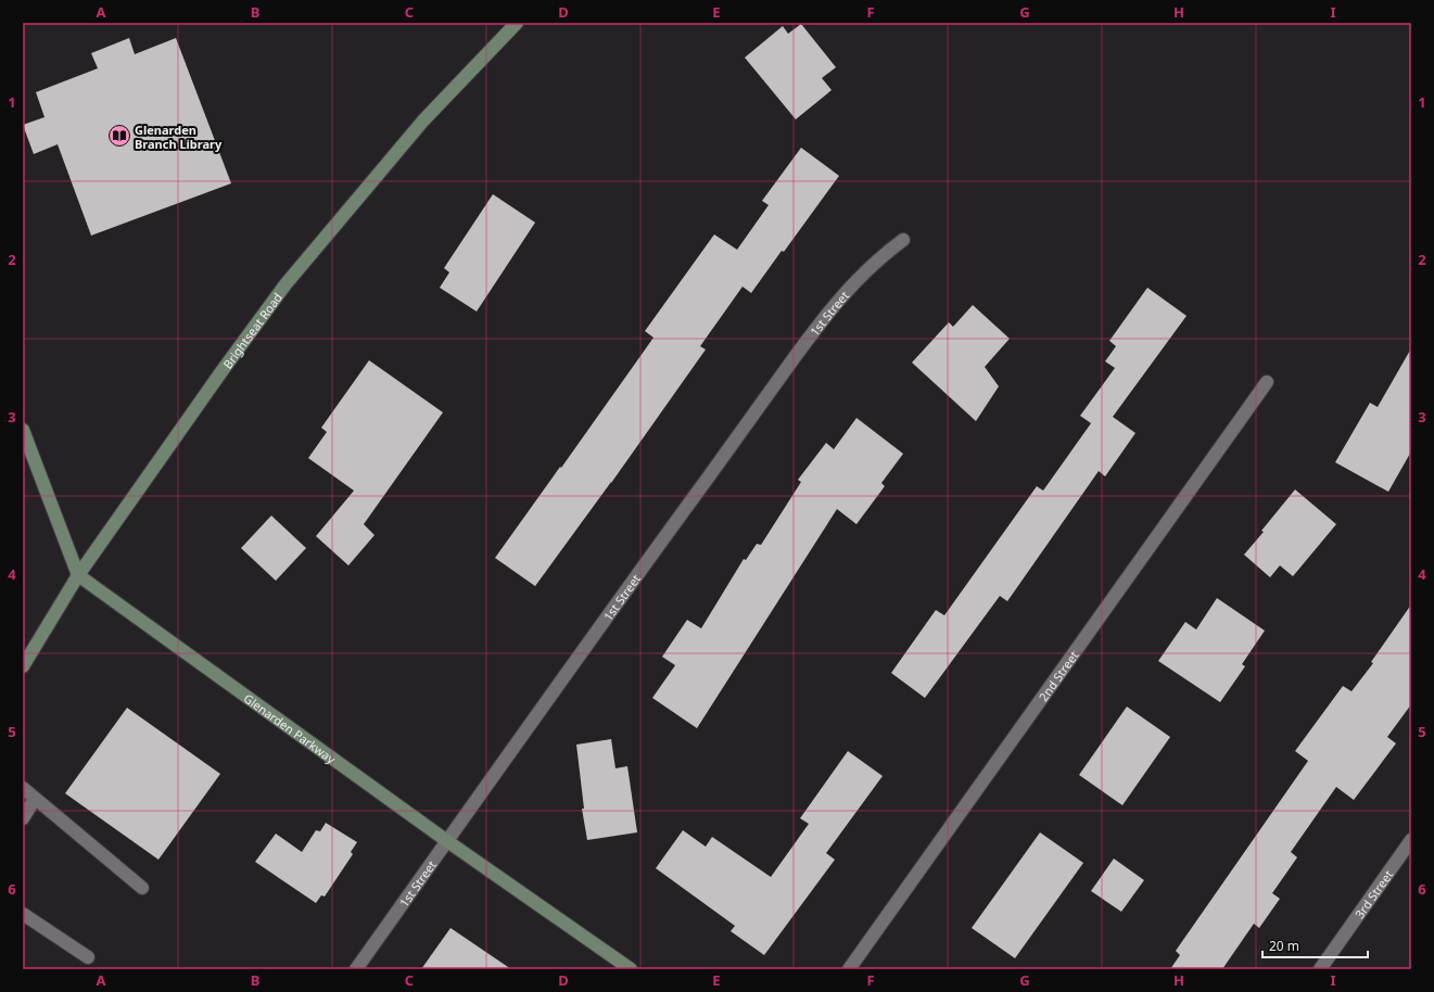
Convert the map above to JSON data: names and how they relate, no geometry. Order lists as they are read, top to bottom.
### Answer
{
  "streets": {
    "street": [
      "1st Street",
      "Brightseat Road",
      "2nd Street",
      "Glenarden Parkway",
      "3rd Street"
    ]
  },
  "crossings": [
    ["1st Street", "Glenarden Parkway"],
    ["Brightseat Road", "Glenarden Parkway"]
  ],
  "places": {
    "library": ["Glenarden Branch Library"]
  },
  "scale_bar": "20 m",
  "grid": {
    "columns": [
      "A",
      "B",
      "C",
      "D",
      "E",
      "F",
      "G",
      "H",
      "I"
    ],
    "rows": [
      "1",
      "2",
      "3",
      "4",
      "5",
      "6"
    ]
  }
}
